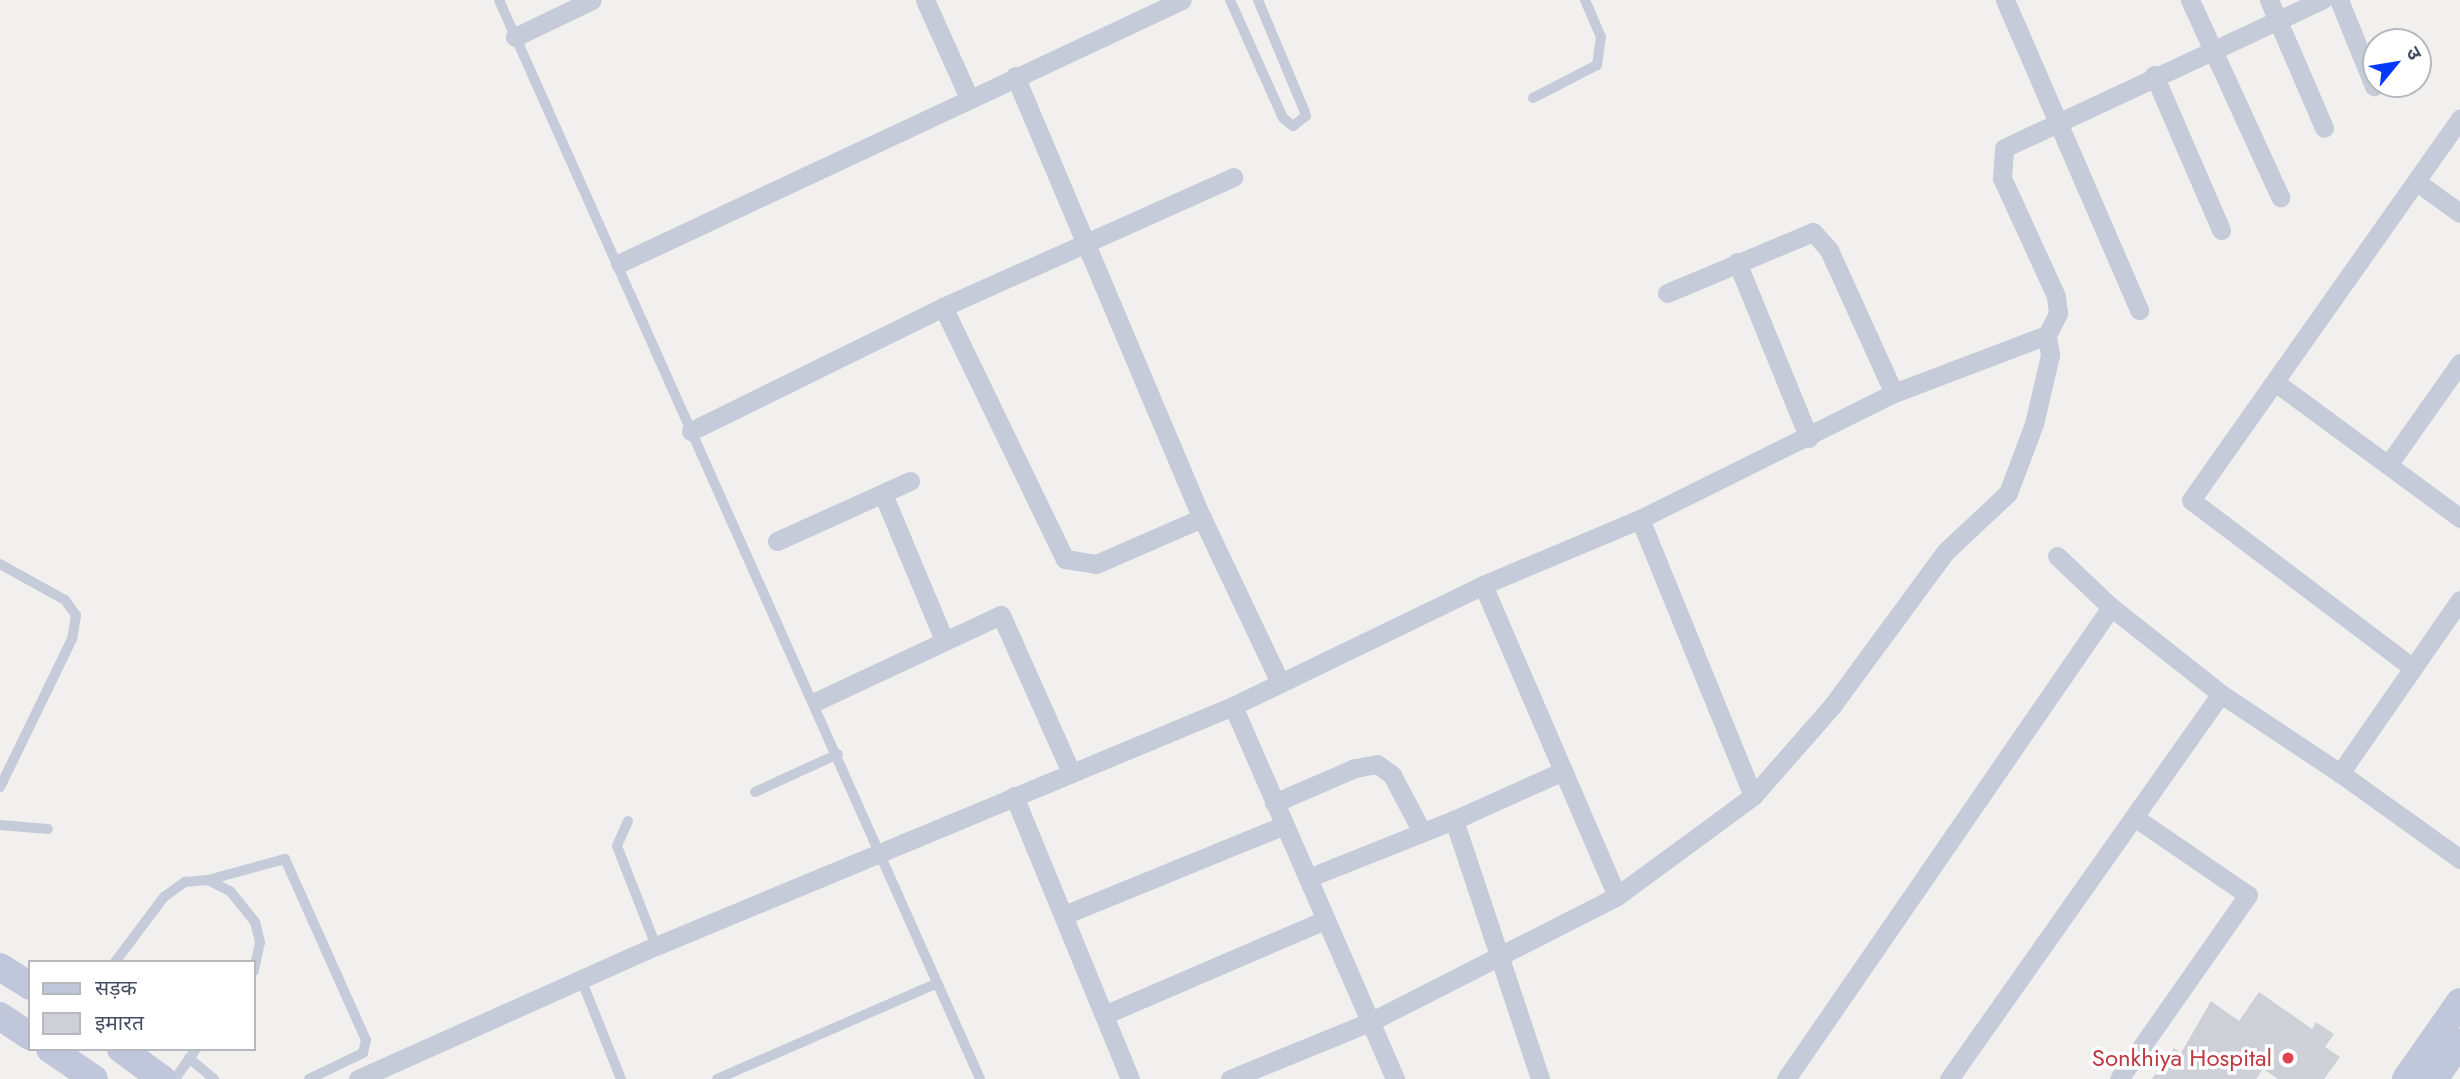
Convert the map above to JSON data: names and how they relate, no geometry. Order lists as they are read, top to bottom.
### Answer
{
  "places": ["Sonkhiya Hospital"],
  "legend": ["सड़क", "इमारत"],
  "north": "top right"
}
